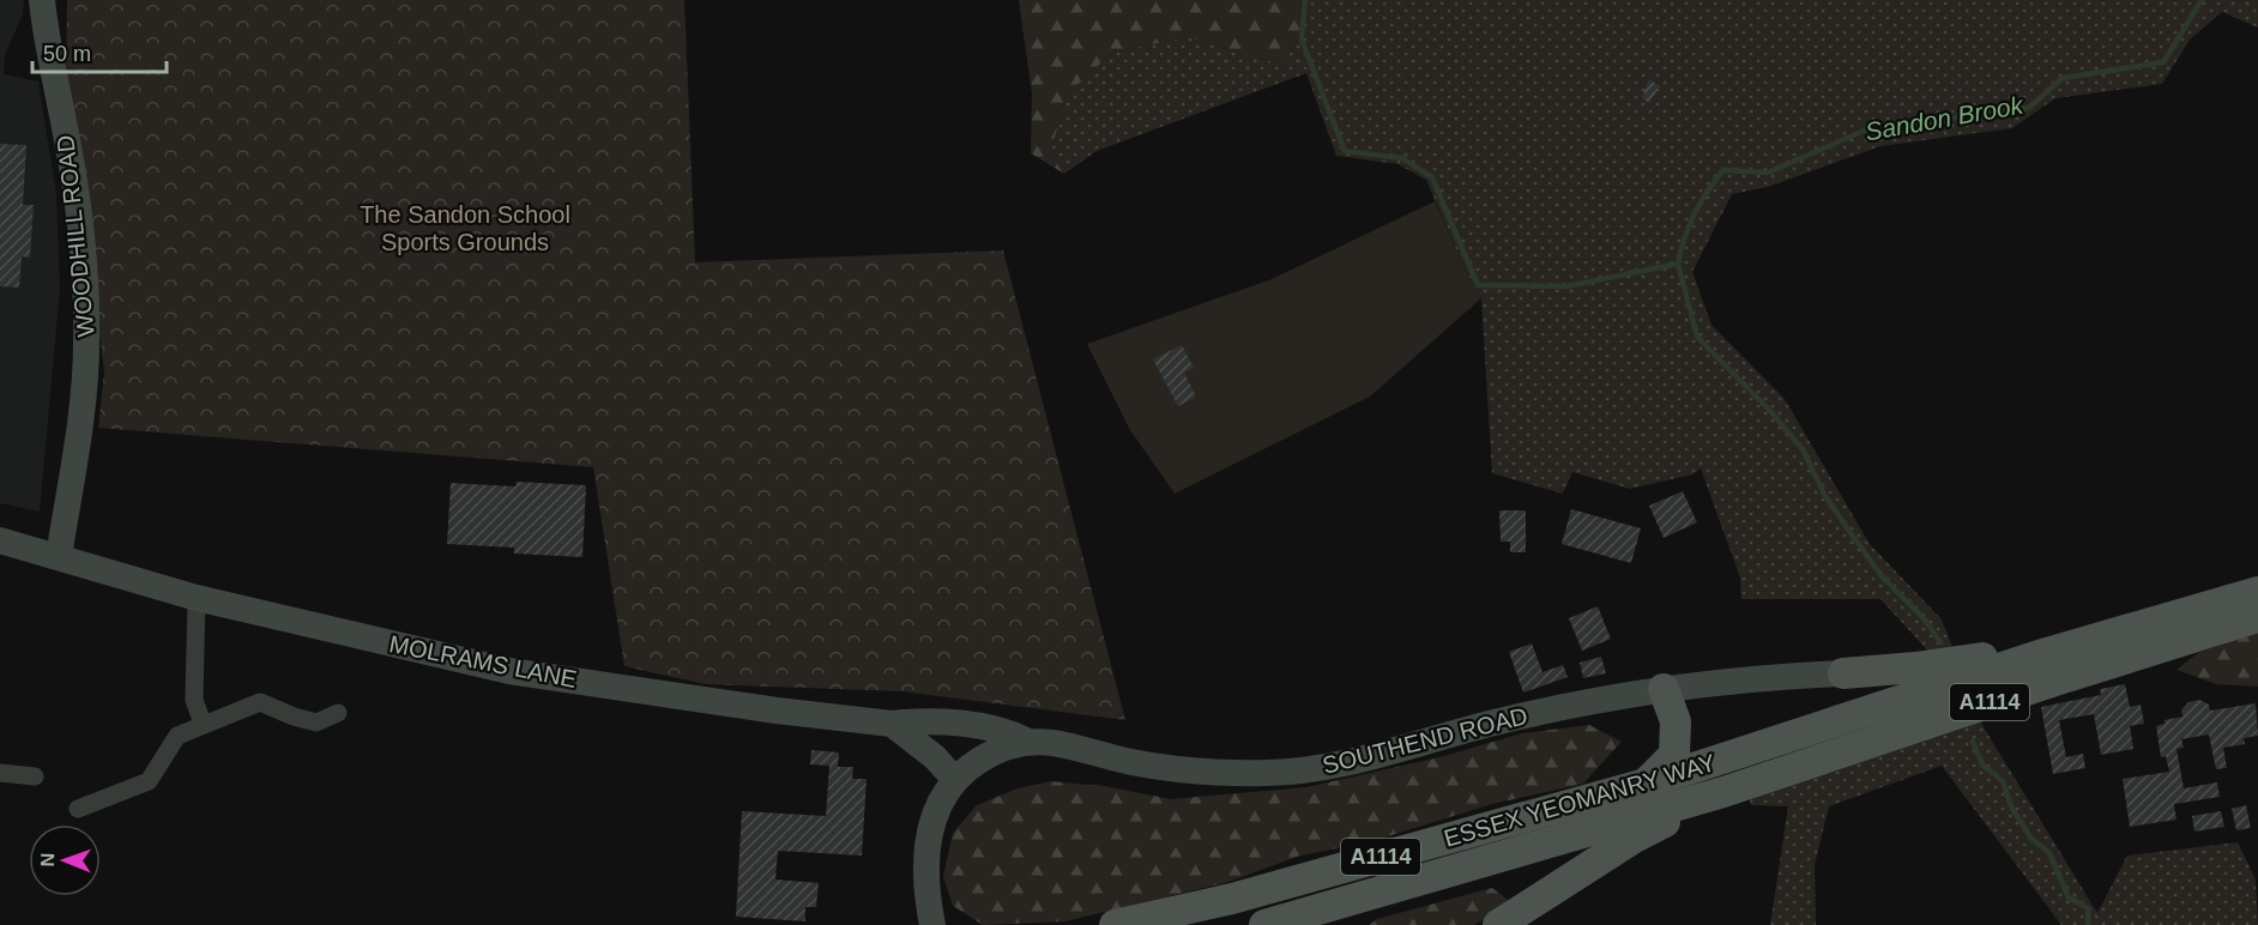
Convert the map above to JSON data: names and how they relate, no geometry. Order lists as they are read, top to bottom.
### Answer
{
  "streets": {
    "main road": ["A1114", "ESSEX YEOMANRY WAY"],
    "street": ["WOODHILL ROAD", "MOLRAMS LANE", "SOUTHEND ROAD"]
  },
  "crossings": [
    ["WOODHILL ROAD", "MOLRAMS LANE"],
    ["MOLRAMS LANE", "SOUTHEND ROAD"],
    ["A1114", "ESSEX YEOMANRY WAY"]
  ],
  "water": ["Sandon Brook"],
  "parks": ["The Sandon School Sports Grounds"],
  "scale_bar": "50 m",
  "north": "left"
}
